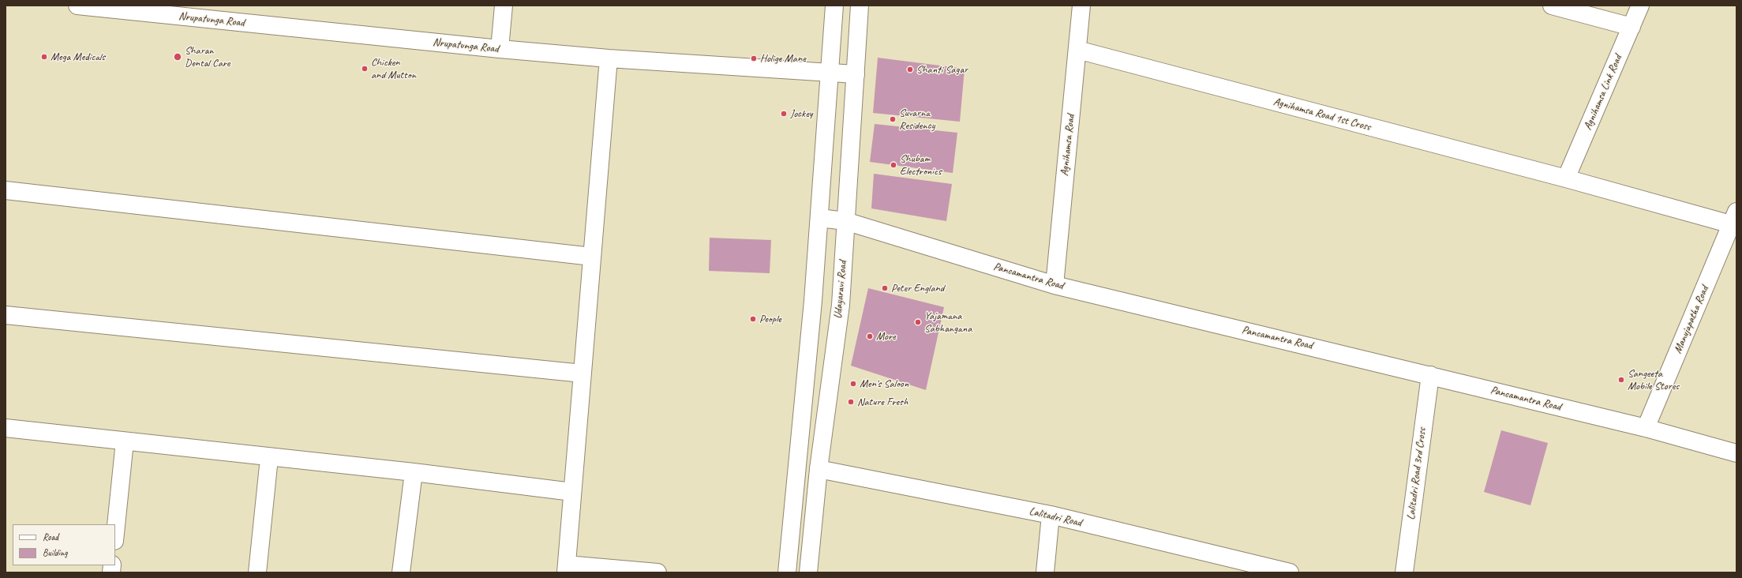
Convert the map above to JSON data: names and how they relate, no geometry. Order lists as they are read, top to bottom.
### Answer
{
  "streets": {
    "street": [
      "Nrupatunga Road",
      "Agnihamsa Link Road",
      "Agnihamsa Road 1st Cross",
      "Agnihamsa Road",
      "Pancamantra Road",
      "Udayaravi Road",
      "Manujapatha Road",
      "Lalitadri Road 3rd Cross",
      "Lalitadri Road"
    ]
  },
  "crossings": [
    ["Nrupatunga Road", "Udayaravi Road"],
    ["Agnihamsa Link Road", "Agnihamsa Road 1st Cross"],
    ["Agnihamsa Road 1st Cross", "Agnihamsa Road"],
    ["Agnihamsa Road 1st Cross", "Manujapatha Road"],
    ["Agnihamsa Road", "Pancamantra Road"],
    ["Pancamantra Road", "Udayaravi Road"],
    ["Pancamantra Road", "Manujapatha Road"],
    ["Pancamantra Road", "Lalitadri Road 3rd Cross"],
    ["Udayaravi Road", "Lalitadri Road"]
  ],
  "places": [
    "Mega Medicals",
    "Sharan Dental Care",
    "Holige Mane",
    "Chicken and Mutton",
    "Shanti Sagar",
    "Jockey",
    "Suvarna Residency",
    "Shubam Electronics",
    "Peter England",
    "People",
    "Yajamana Sabhangana",
    "More",
    "Sangeeta Mobile Stores",
    "Men's Saloon",
    "Nature Fresh"
  ],
  "legend": ["Road", "Building"]
}
